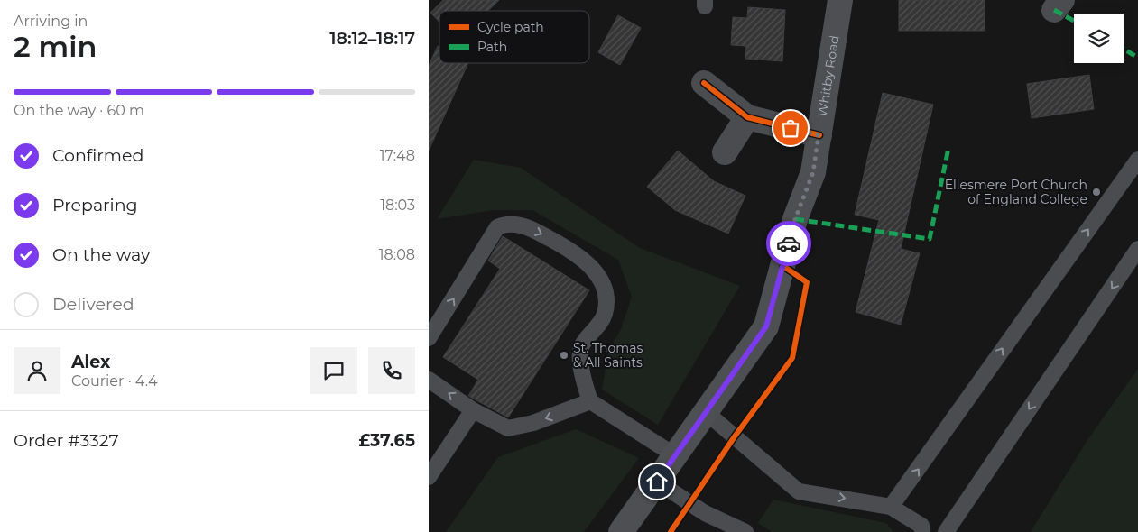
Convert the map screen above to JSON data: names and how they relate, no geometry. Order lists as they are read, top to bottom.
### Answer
{
  "streets": {
    "main road": ["Whitby Road"]
  },
  "places": ["Ellesmere Port Church of England College", "St. Thomas & All Saints"],
  "legend": ["Cycle path", "Path"],
  "page": {
    "heading": ["2 min", "Arriving in", "18:12–18:17"],
    "panel": [
      "Alex",
      "Courier · 4.4",
      "Order #3327",
      "£37.65"
    ],
    "bar": "On the way · 60 m",
    "list": [
      ["Confirmed", "17:48"],
      ["Preparing", "18:03"],
      ["On the way", "18:08"],
      "Delivered"
    ]
  }
}
